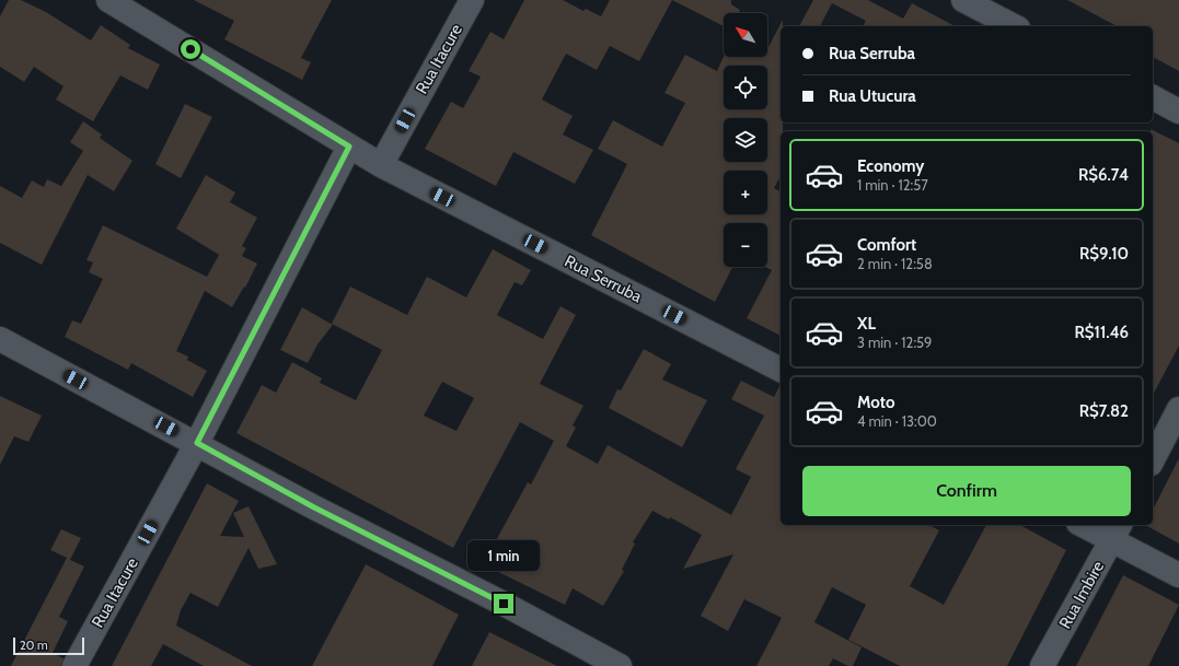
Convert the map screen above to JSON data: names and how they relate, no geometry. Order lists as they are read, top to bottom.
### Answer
{
  "streets": {
    "street": ["Rua Itacure", "Rua Serruba", "Rua Imbire"]
  },
  "crossings": [
    ["Rua Itacure", "Rua Serruba"]
  ],
  "scale_bar": "20 m",
  "north": "top left",
  "page": {
    "map_buttons": ["+", "−"],
    "banner": ["Rua Serruba", "Rua Utucura"],
    "list": [
      {
        "name": "Economy",
        "note": "1 min · 12:57",
        "value": "R$6.74"
      },
      {
        "name": "Comfort",
        "note": "2 min · 12:58",
        "value": "R$9.10"
      },
      {
        "name": "XL",
        "note": "3 min · 12:59",
        "value": "R$11.46"
      },
      {
        "name": "Moto",
        "note": "4 min · 13:00",
        "value": "R$7.82"
      }
    ],
    "buttons": "Confirm",
    "bubble": "1 min",
    "scale": "20 m"
  }
}
